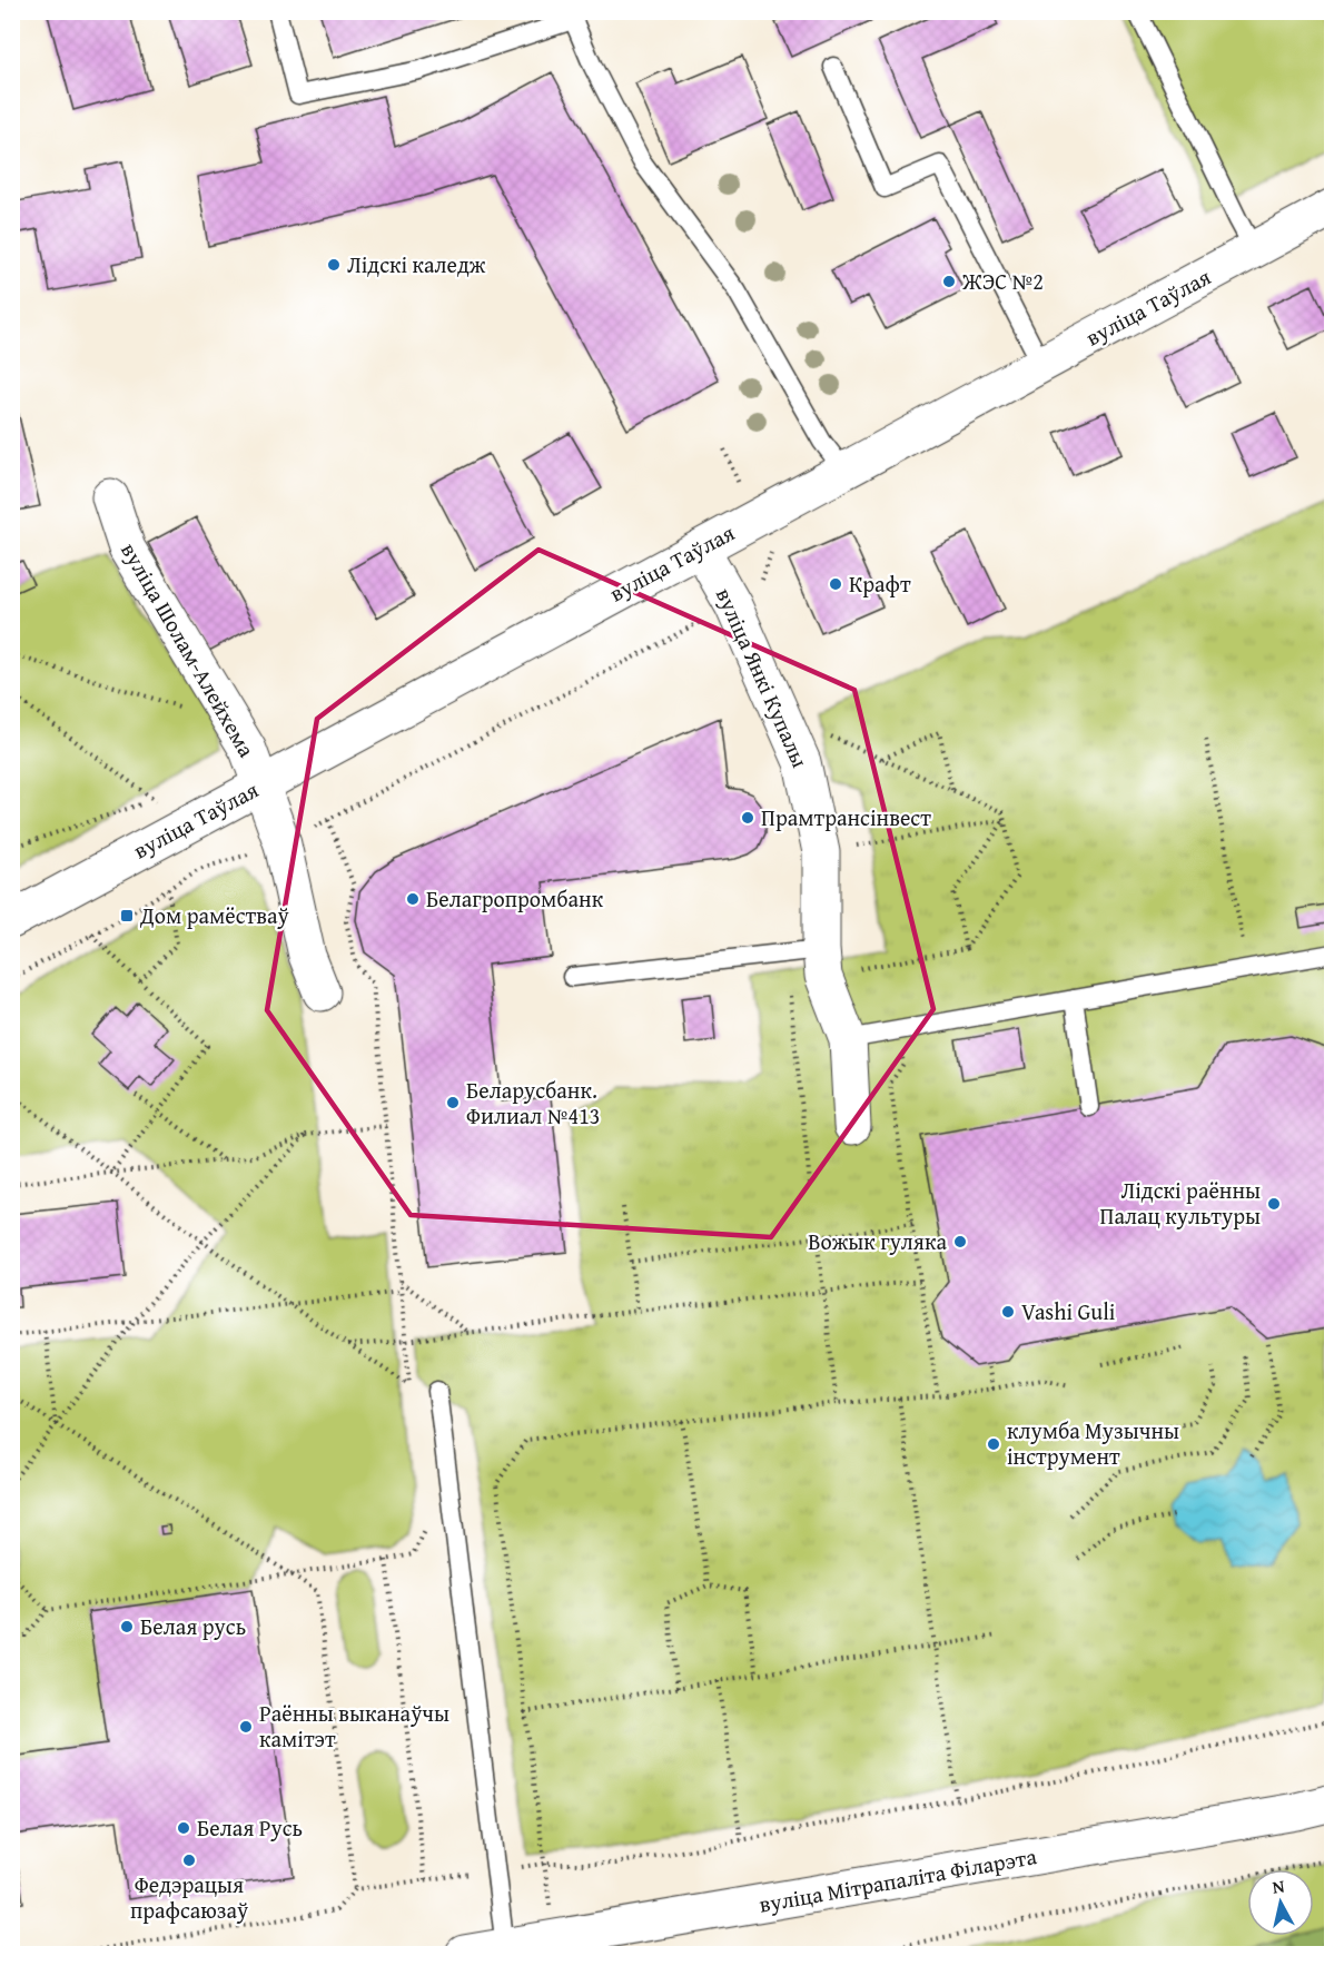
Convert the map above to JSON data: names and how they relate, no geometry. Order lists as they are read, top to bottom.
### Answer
{
  "streets": {
    "main road": [
      "вуліца Таўлая",
      "вуліца Шолам-Алейхема",
      "вуліца Янкі Купалы",
      "вуліца Мітрапаліта Філарэта"
    ]
  },
  "crossings": [
    ["вуліца Таўлая", "вуліца Шолам-Алейхема"],
    ["вуліца Таўлая", "вуліца Янкі Купалы"]
  ],
  "places": {
    "other": [
      "Лідскі каледж",
      "ЖЭС №2",
      "Крафт",
      "Прамтрансінвест",
      "Белагропромбанк",
      "Беларусбанк. Филиал №413",
      "Лідскі раённы Палац культуры",
      "Вожык гуляка",
      "Vashi Guli",
      "клумба Музычны інструмент",
      "Белая русь",
      "Раённы выканаўчы камітэт",
      "Белая Русь",
      "Федэрацыя прафсаюзаў"
    ],
    "transit": ["Дом рамёстваў"]
  },
  "north": "top"
}
